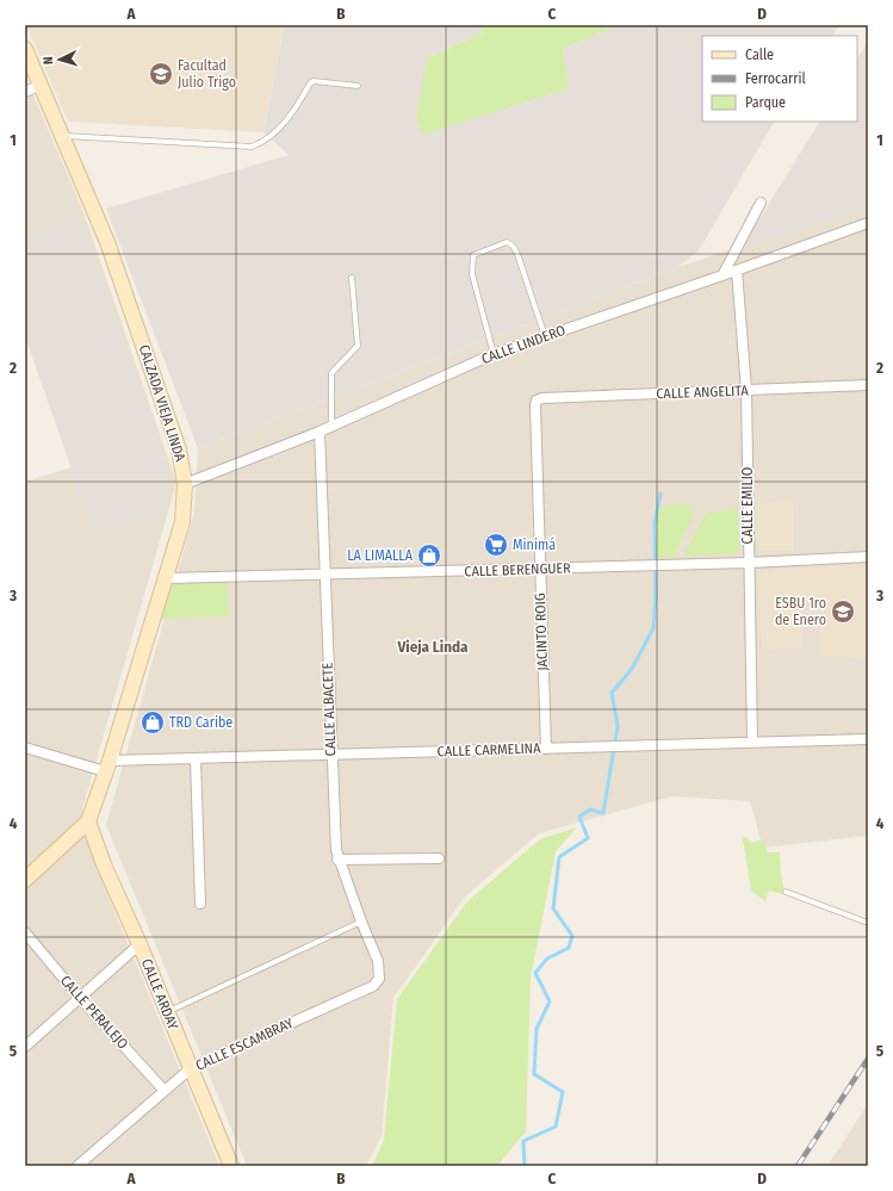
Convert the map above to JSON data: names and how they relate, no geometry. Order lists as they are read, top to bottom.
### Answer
{
  "streets": {
    "street": [
      "CALLE LINDERO",
      "CALLE ANGELITA",
      "CALZADA VIEJA LINDA",
      "CALLE EMILIO",
      "CALLE BERENGUER",
      "JACINTO ROIG",
      "CALLE ALBACETE",
      "CALLE CARMELINA",
      "CALLE ARDAY",
      "CALLE PERALEJO",
      "CALLE ESCAMBRAY"
    ]
  },
  "crossings": [
    ["CALLE LINDERO", "CALZADA VIEJA LINDA"],
    ["CALLE LINDERO", "CALLE EMILIO"],
    ["CALLE LINDERO", "CALLE ALBACETE"],
    ["CALLE ANGELITA", "CALLE EMILIO"],
    ["CALLE ANGELITA", "JACINTO ROIG"],
    ["CALZADA VIEJA LINDA", "CALLE BERENGUER"],
    ["CALZADA VIEJA LINDA", "CALLE CARMELINA"],
    ["CALZADA VIEJA LINDA", "CALLE ARDAY"],
    ["CALLE EMILIO", "CALLE BERENGUER"],
    ["CALLE EMILIO", "CALLE CARMELINA"],
    ["CALLE BERENGUER", "JACINTO ROIG"],
    ["CALLE BERENGUER", "CALLE ALBACETE"],
    ["JACINTO ROIG", "CALLE CARMELINA"],
    ["CALLE ALBACETE", "CALLE CARMELINA"],
    ["CALLE ALBACETE", "CALLE ESCAMBRAY"],
    ["CALLE ARDAY", "CALLE ESCAMBRAY"],
    ["CALLE PERALEJO", "CALLE ESCAMBRAY"]
  ],
  "districts": ["Vieja Linda"],
  "places": {
    "school or university": ["Facultad Julio Trigo", "ESBU 1ro de Enero"],
    "supermarket": ["Minimá"],
    "shop": ["LA LIMALLA", "TRD Caribe"]
  },
  "legend": ["Calle", "Ferrocarril", "Parque"],
  "north": "left",
  "grid": {
    "columns": [
      "A",
      "B",
      "C",
      "D"
    ],
    "rows": [
      "1",
      "2",
      "3",
      "4",
      "5"
    ]
  }
}
